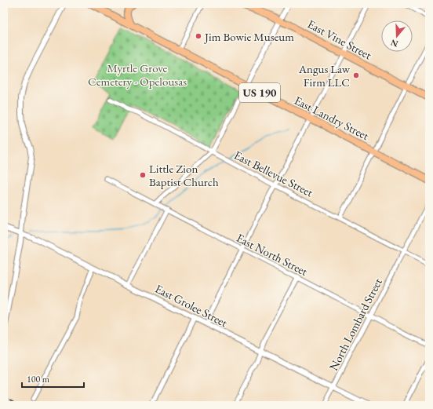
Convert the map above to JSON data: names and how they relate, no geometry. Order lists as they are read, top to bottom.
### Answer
{
  "streets": {
    "highway": ["East Vine Street", "US 190", "East Landry Street"],
    "street": [
      "East Bellevue Street",
      "East North Street",
      "East Grolee Street",
      "North Lombard Street"
    ]
  },
  "crossings": [
    ["East Bellevue Street", "North Lombard Street"],
    ["East North Street", "North Lombard Street"],
    ["East Grolee Street", "North Lombard Street"]
  ],
  "parks": ["Myrtle Grove Cemetery - Opelousas"],
  "places": ["Jim Bowie Museum", "Angus Law Firm LLC", "Little Zion Baptist Church"],
  "scale_bar": "100 m",
  "north": "bottom"
}
